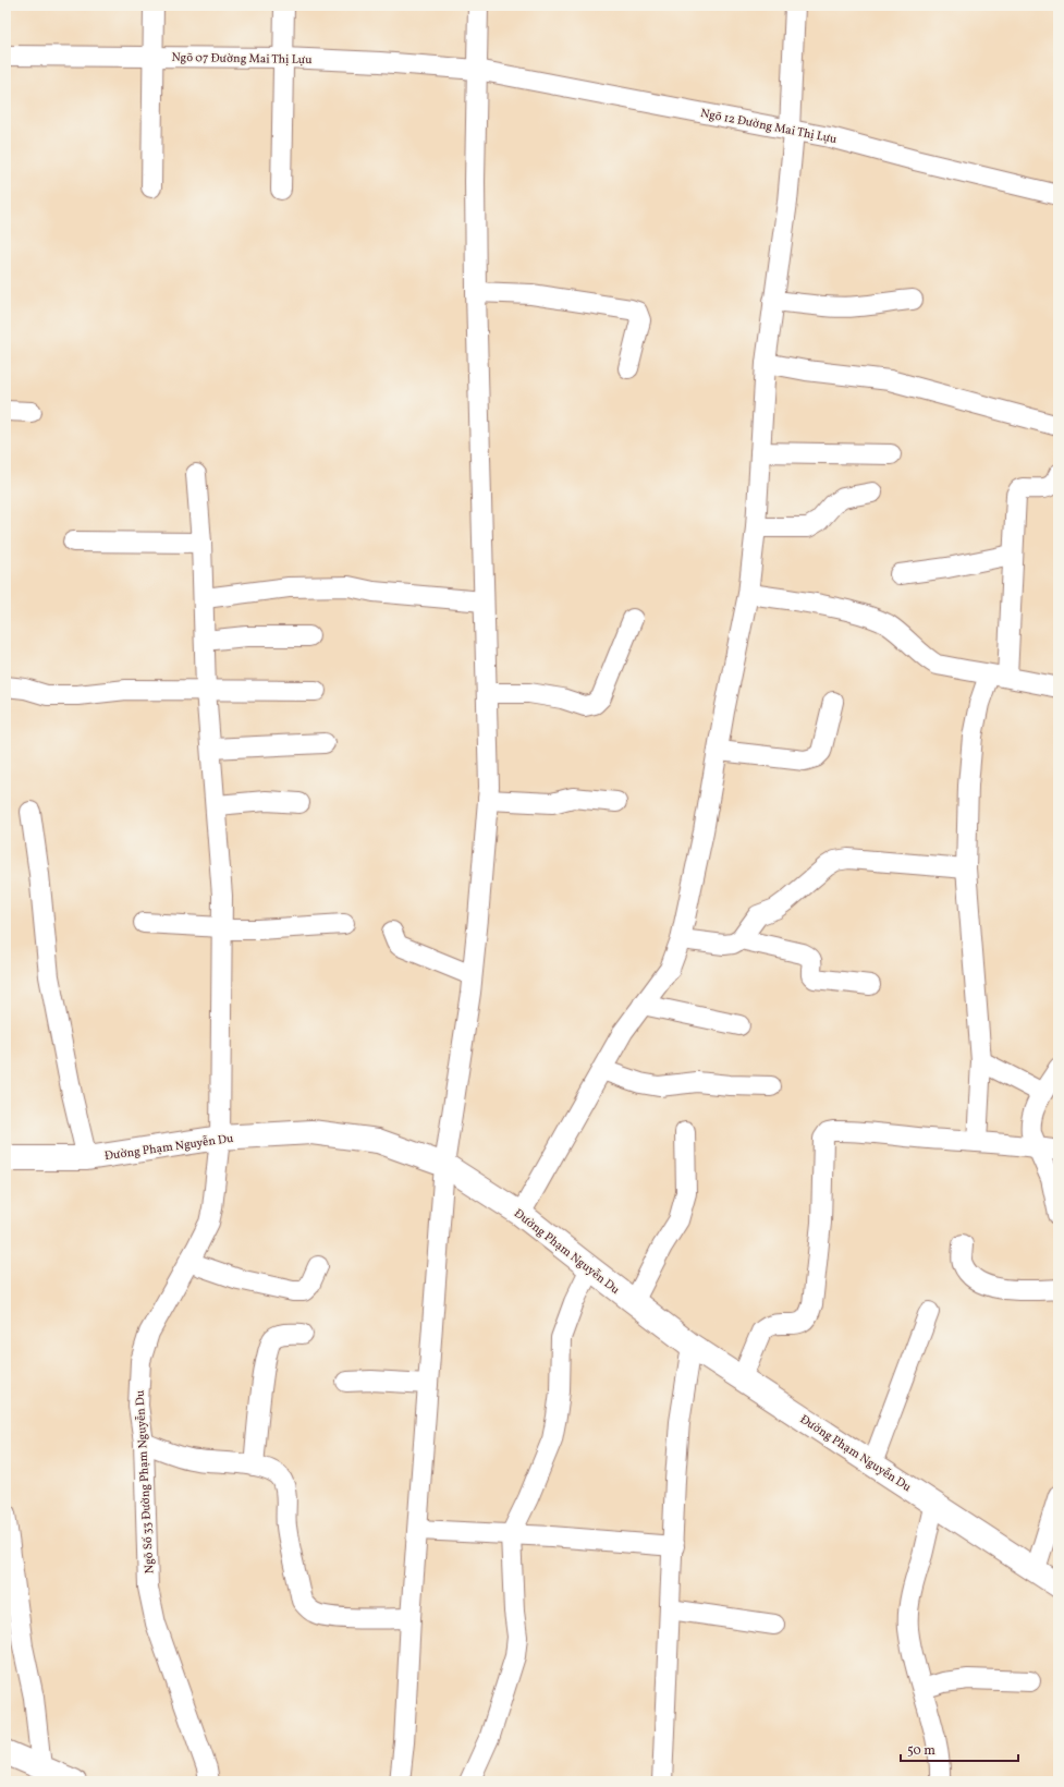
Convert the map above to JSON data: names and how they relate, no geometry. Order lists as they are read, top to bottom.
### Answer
{
  "streets": {
    "main road": ["Đường Phạm Nguyễn Du"],
    "street": ["Ngõ 07 Đường Mai Thị Lựu", "Ngõ 12 Đường Mai Thị Lựu", "Ngõ Số 33 Đường Phạm Nguyễn Du"]
  },
  "crossings": [
    ["Ngõ 07 Đường Mai Thị Lựu", "Ngõ 12 Đường Mai Thị Lựu"],
    ["Đường Phạm Nguyễn Du", "Ngõ Số 33 Đường Phạm Nguyễn Du"]
  ],
  "scale_bar": "50 m"
}
